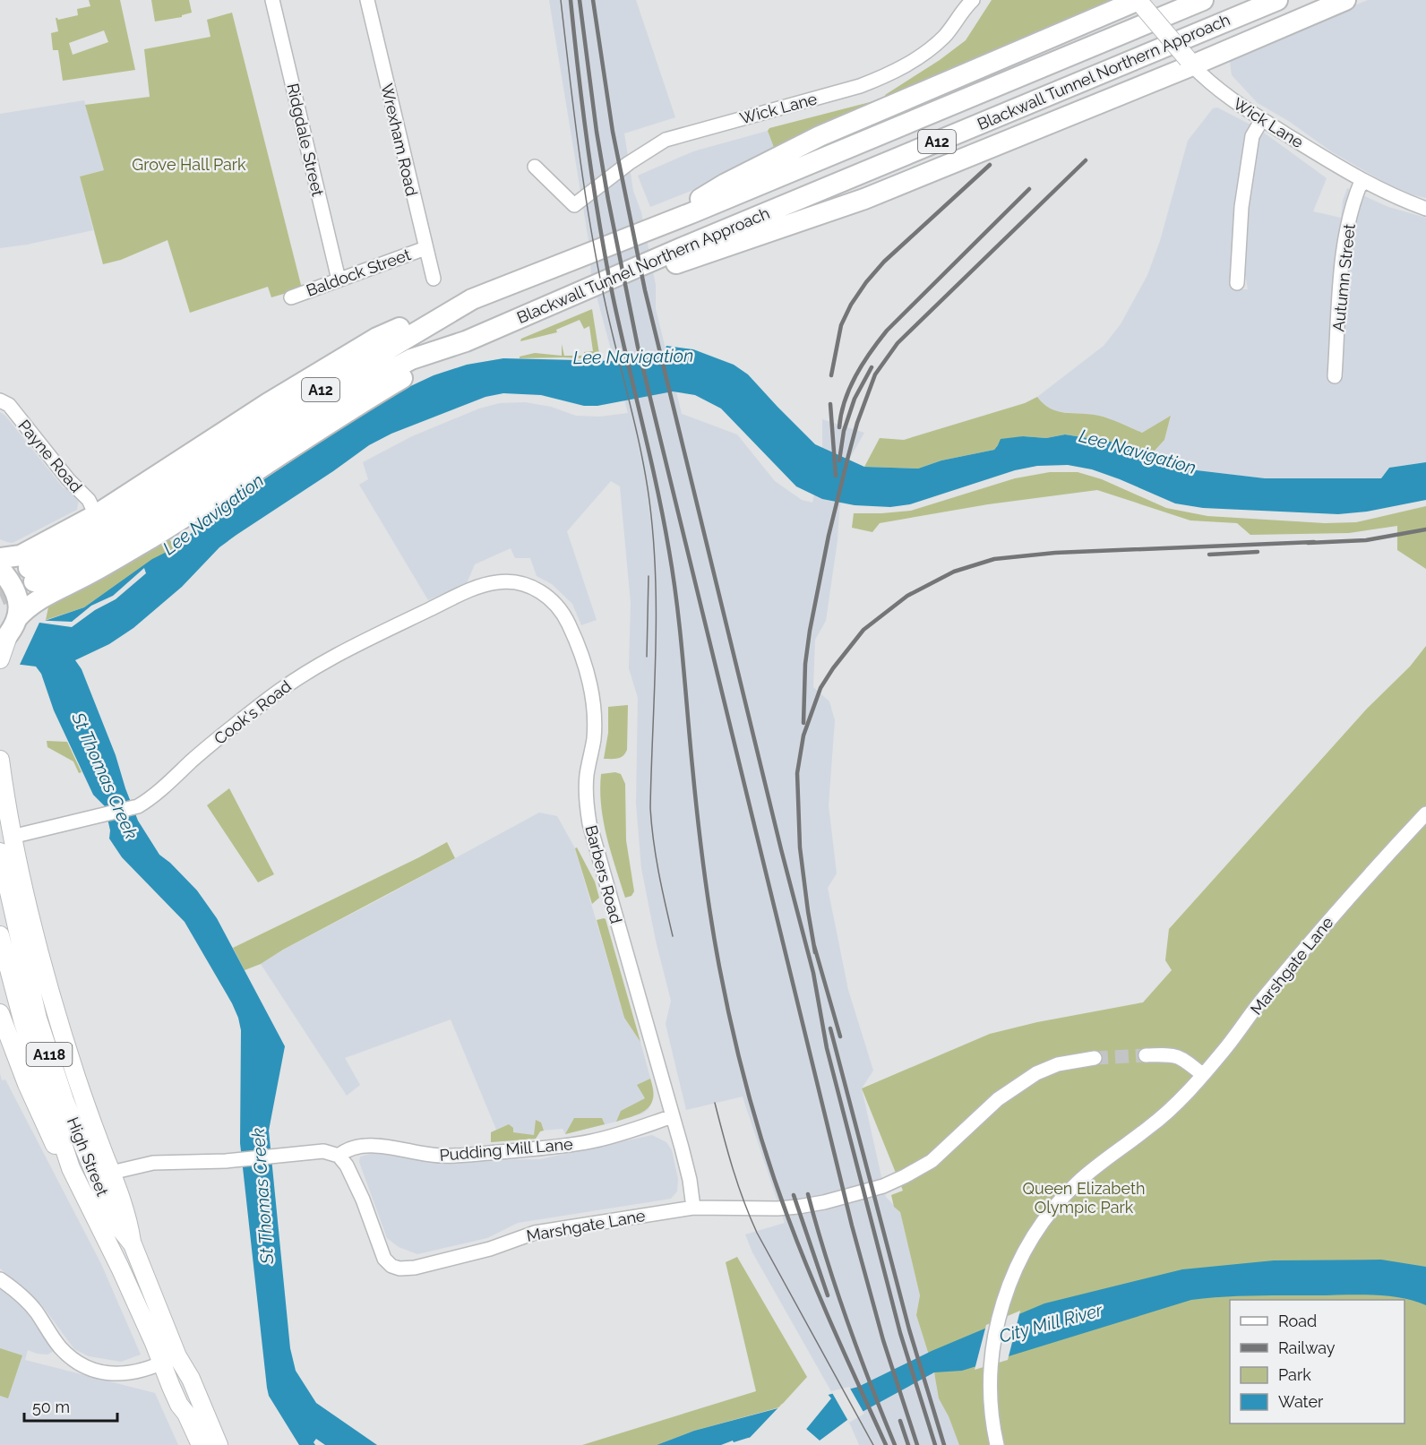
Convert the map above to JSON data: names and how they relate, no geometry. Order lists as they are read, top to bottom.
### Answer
{
  "streets": {
    "highway": ["Blackwall Tunnel Northern Approach", "A12"],
    "main road": ["Wick Lane", "A118", "High Street"],
    "street": [
      "Ridgdale Street",
      "Wrexham Road",
      "Baldock Street",
      "Autumn Street",
      "Payne Road",
      "Cook's Road",
      "Barbers Road",
      "Marshgate Lane",
      "Pudding Mill Lane"
    ]
  },
  "crossings": [
    ["Blackwall Tunnel Northern Approach", "A12"],
    ["Wick Lane", "A12"],
    ["Wick Lane", "Autumn Street"],
    ["Ridgdale Street", "Baldock Street"],
    ["Wrexham Road", "Baldock Street"],
    ["A12", "Payne Road"],
    ["Cook's Road", "Barbers Road"],
    ["Cook's Road", "High Street"],
    ["Barbers Road", "Marshgate Lane"],
    ["Barbers Road", "Pudding Mill Lane"],
    ["Marshgate Lane", "Pudding Mill Lane"],
    ["A118", "High Street"]
  ],
  "water": ["Lee Navigation", "St Thomas Creek", "City Mill River"],
  "parks": ["Grove Hall Park", "Queen Elizabeth Olympic Park"],
  "legend": [
    "Road",
    "Railway",
    "Park",
    "Water"
  ],
  "scale_bar": "50 m"
}
